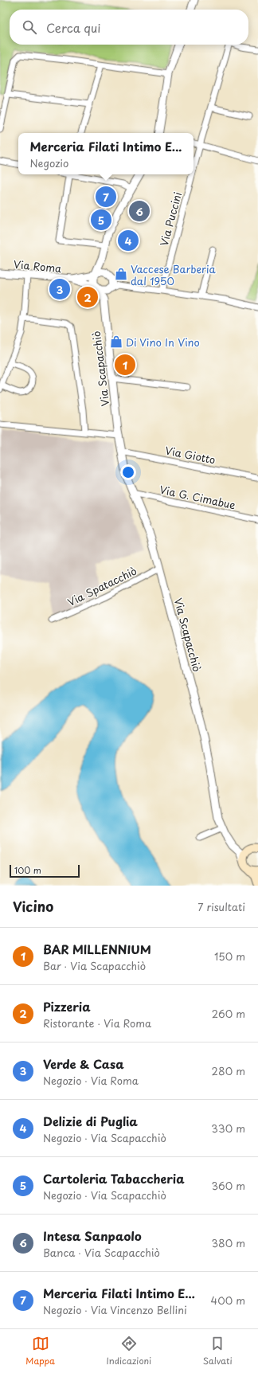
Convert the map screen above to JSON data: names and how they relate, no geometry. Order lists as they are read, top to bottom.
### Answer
{
  "streets": {
    "street": [
      "Via Puccini",
      "Via Roma",
      "Via Scapacchiò",
      "Via Giotto",
      "Via G. Cimabue",
      "Via Spatacchiò"
    ]
  },
  "crossings": [
    ["Via Roma", "Via Scapacchiò"],
    ["Via Scapacchiò", "Via Giotto"],
    ["Via Scapacchiò", "Via G. Cimabue"],
    ["Via Scapacchiò", "Via Spatacchiò"]
  ],
  "places": {
    "shop": ["Vaccese Barberia dal 1950", "Di Vino In Vino"]
  },
  "scale_bar": "100 m",
  "page": {
    "search": "Cerca qui",
    "popup": ["Merceria Filati Intimo E...", "Negozio"],
    "pins": [
      "7",
      "6",
      "5",
      "4",
      "3",
      "2",
      "1"
    ],
    "scale": "100 m",
    "heading": ["Vicino", "7 risultati"],
    "list": [
      {
        "mark": "1",
        "name": "BAR MILLENNIUM",
        "note": "Bar · Via Scapacchiò",
        "value": "150 m"
      },
      {
        "mark": "2",
        "name": "Pizzeria",
        "note": "Ristorante · Via Roma",
        "value": "260 m"
      },
      {
        "mark": "3",
        "name": "Verde & Casa",
        "note": "Negozio · Via Roma",
        "value": "280 m"
      },
      {
        "mark": "4",
        "name": "Delizie di Puglia",
        "note": "Negozio · Via Scapacchiò",
        "value": "330 m"
      },
      {
        "mark": "5",
        "name": "Cartoleria Tabaccheria",
        "note": "Negozio · Via Scapacchiò",
        "value": "360 m"
      },
      {
        "mark": "6",
        "name": "Intesa Sanpaolo",
        "note": "Banca · Via Scapacchiò",
        "value": "380 m"
      },
      {
        "mark": "7",
        "name": "Merceria Filati Intimo E...",
        "note": "Negozio · Via Vincenzo Bellini",
        "value": "400 m"
      }
    ],
    "nav": ["Mappa", "Indicazioni", "Salvati"]
  }
}
